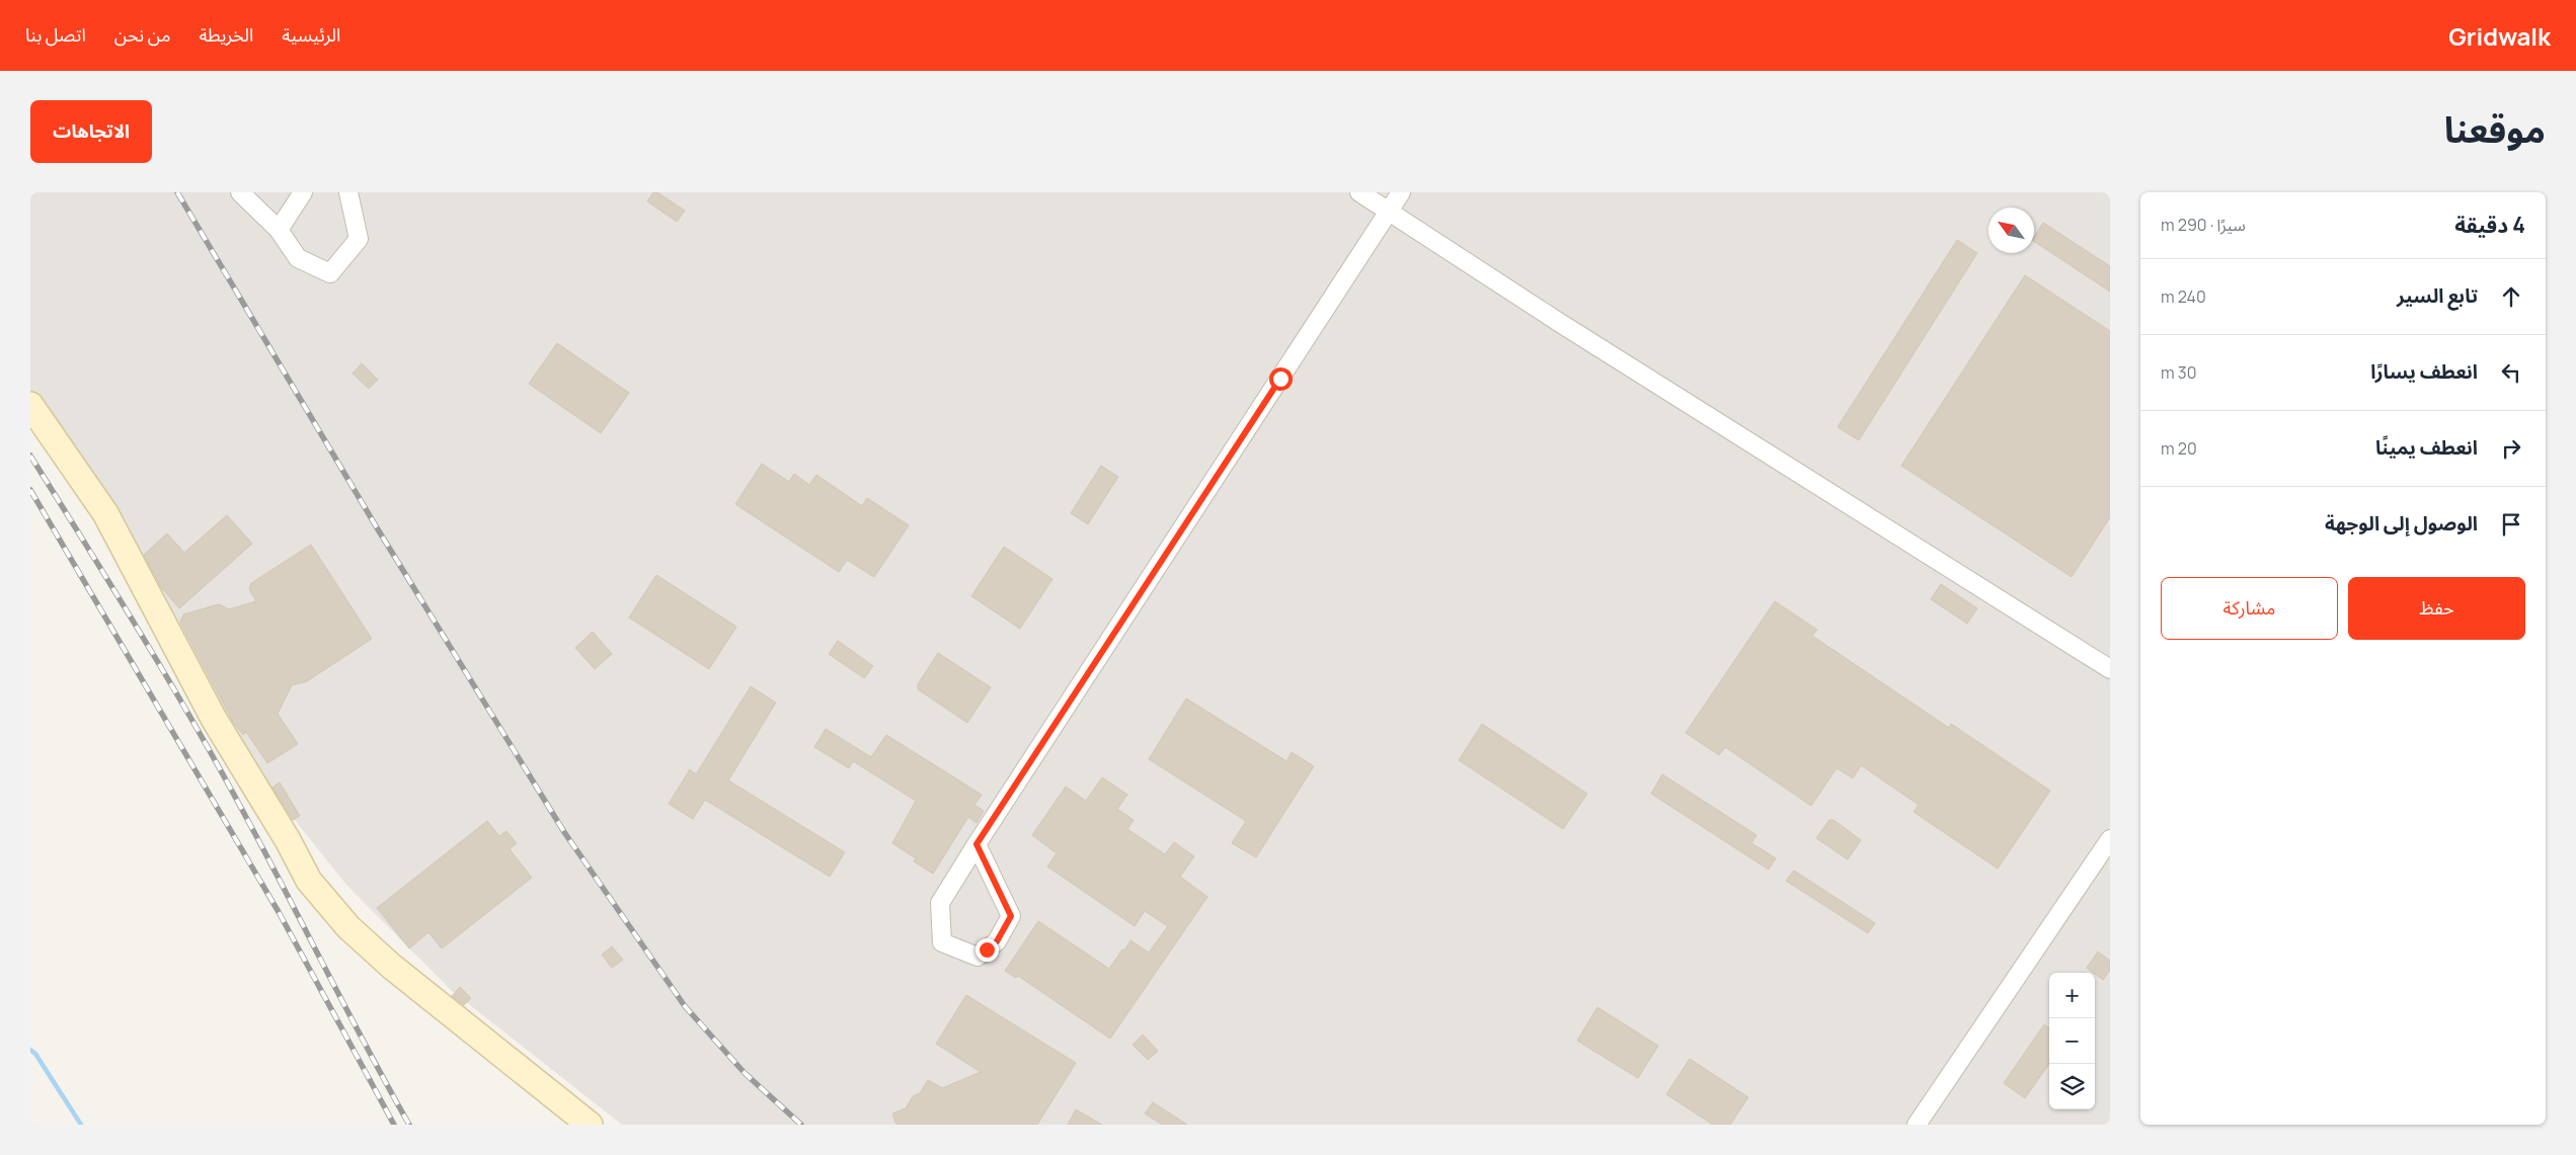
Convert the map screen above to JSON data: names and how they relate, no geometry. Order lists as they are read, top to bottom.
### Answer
{
  "north": "top left",
  "page": {
    "header": "Gridwalk",
    "nav": [
      "الرئيسية",
      "الخريطة",
      "من نحن",
      "اتصل بنا"
    ],
    "title": "موقعنا",
    "buttons": [
      "الاتجاهات",
      ["حفظ", "مشاركة"]
    ],
    "heading": ["4 دقيقة", "سيرًا · 290 m"],
    "list": [
      ["تابع السير", "240 m"],
      ["انعطف يسارًا", "30 m"],
      ["انعطف يمينًا", "20 m"],
      "الوصول إلى الوجهة"
    ],
    "map_buttons": ["+", "−"]
  }
}
